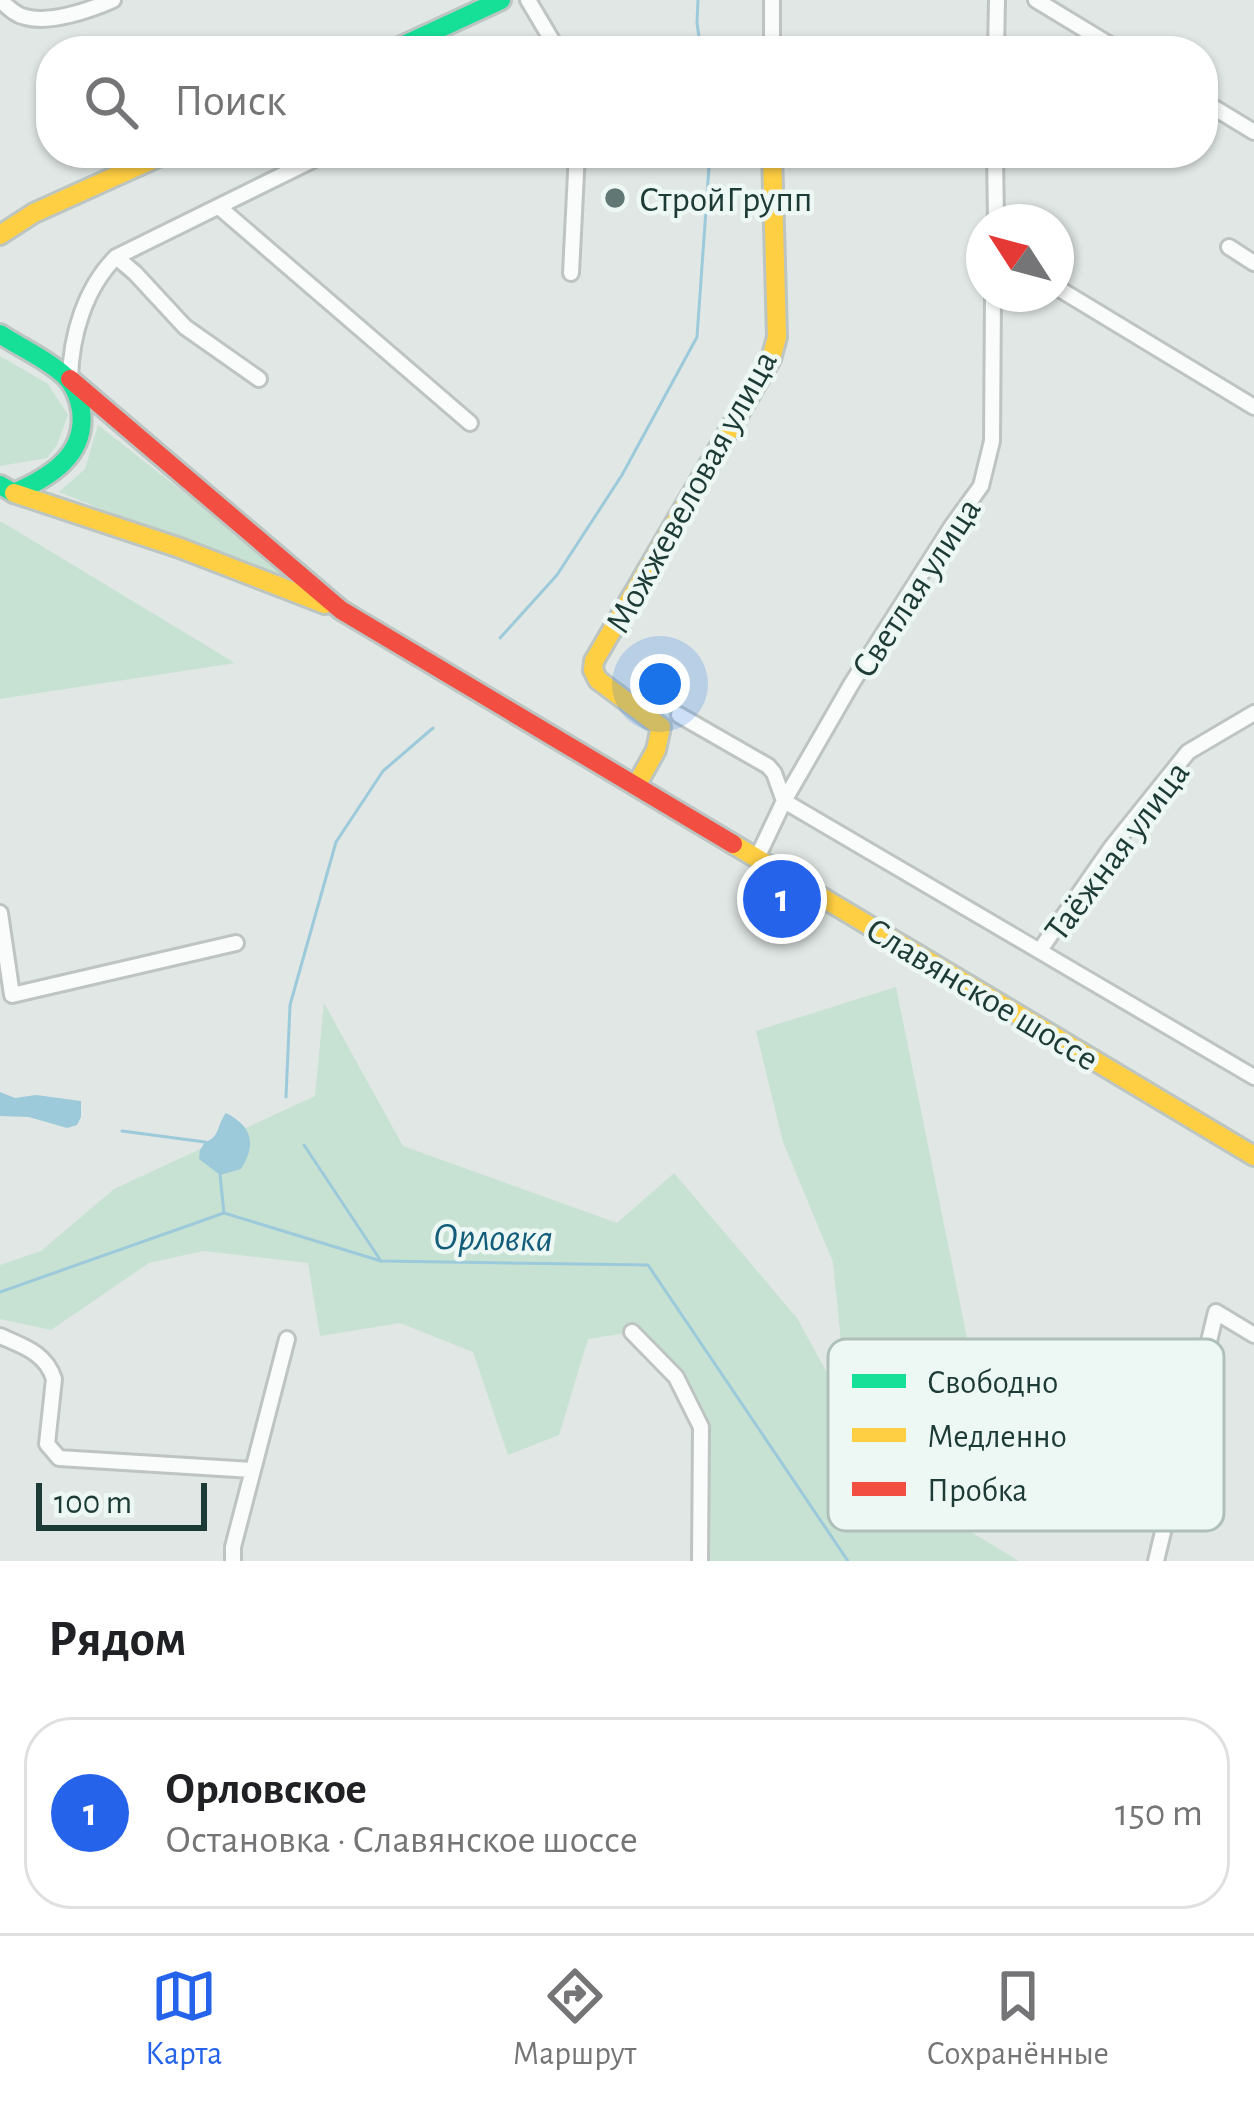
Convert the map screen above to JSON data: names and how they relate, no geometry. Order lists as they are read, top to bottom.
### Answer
{
  "streets": {
    "main road": ["Можжевеловая улица", "Славянское шоссе"],
    "street": ["Светлая улица", "Таёжная улица"]
  },
  "crossings": [
    ["Можжевеловая улица", "Славянское шоссе"],
    ["Светлая улица", "Славянское шоссе"]
  ],
  "water": ["Орловка"],
  "places": ["СтройГрупп"],
  "legend": ["Свободно", "Медленно", "Пробка"],
  "scale_bar": "100 m",
  "north": "top left",
  "page": {
    "search": "Поиск",
    "pins": "1",
    "scale": "100 m",
    "heading": "Рядом",
    "list": [
      {
        "mark": "1",
        "name": "Орловское",
        "note": "Остановка · Славянское шоссе",
        "value": "150 m"
      }
    ],
    "nav": ["Карта", "Маршрут", "Сохранённые"]
  }
}
